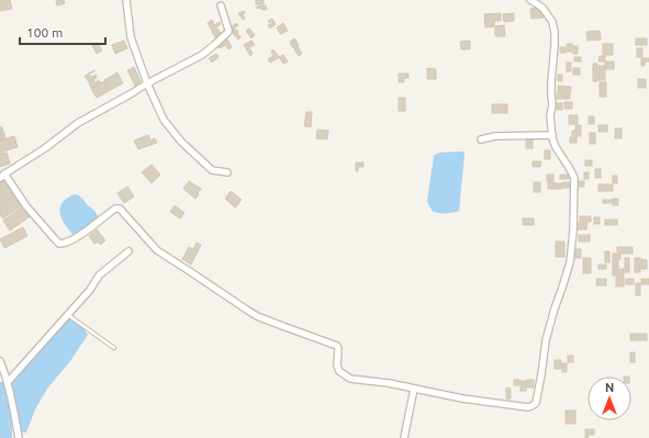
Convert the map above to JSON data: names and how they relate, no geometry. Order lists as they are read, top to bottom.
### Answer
{
  "scale_bar": "100 m",
  "north": "top"
}
